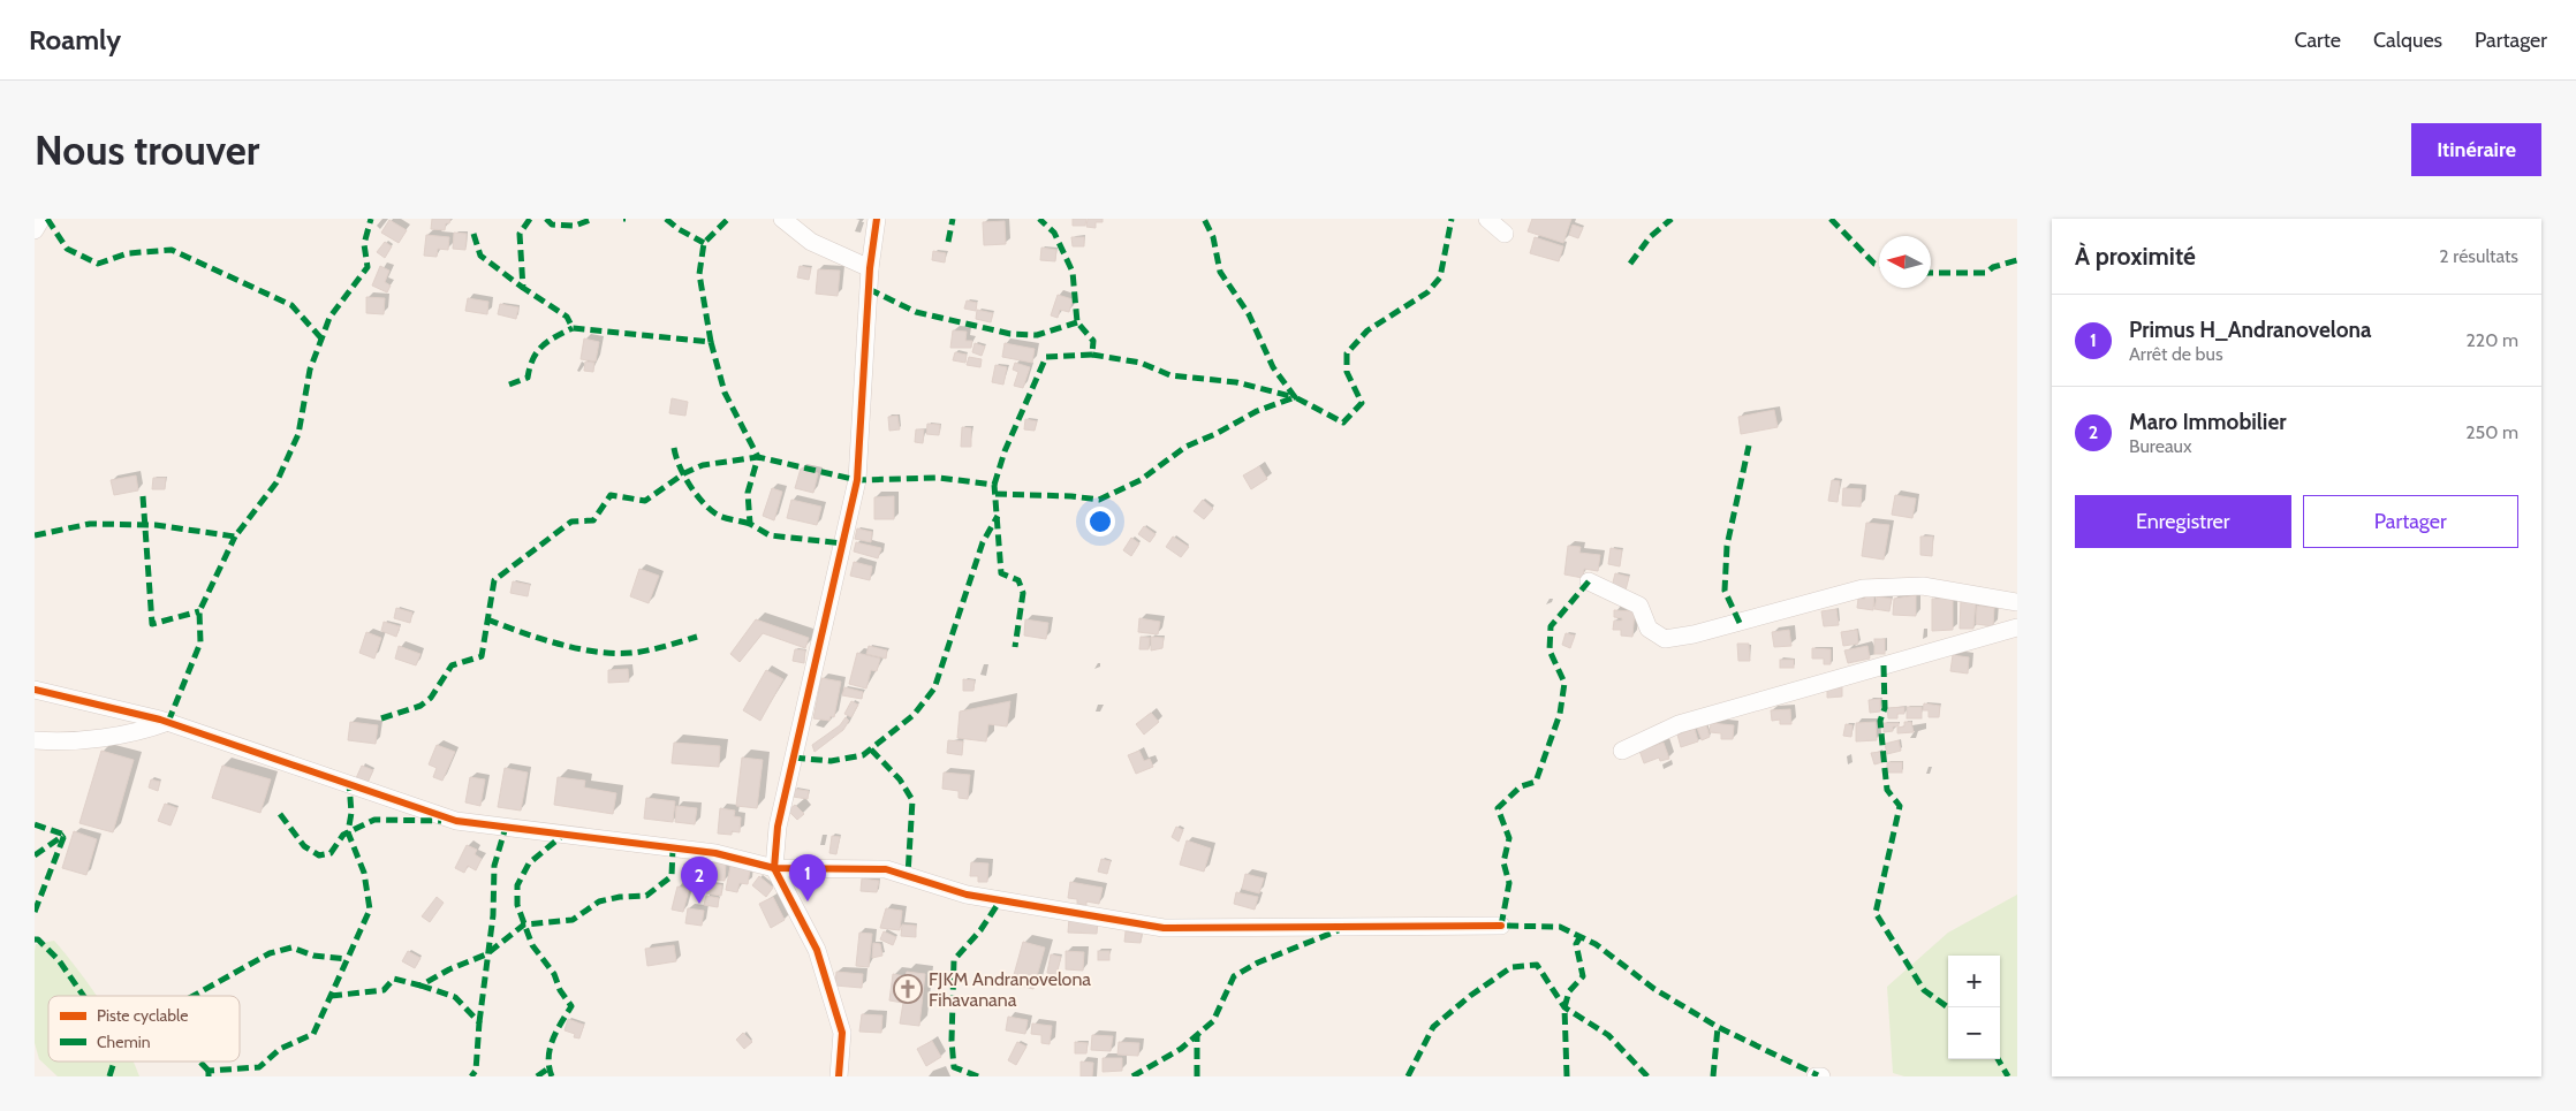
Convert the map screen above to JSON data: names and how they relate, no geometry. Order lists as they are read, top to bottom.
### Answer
{
  "places": {
    "church": ["FJKM Andranovelona Fihavanana"]
  },
  "legend": ["Piste cyclable", "Chemin"],
  "north": "left",
  "page": {
    "header": "Roamly",
    "nav": ["Carte", "Calques", "Partager"],
    "buttons": [
      "Itinéraire",
      ["Enregistrer", "Partager"]
    ],
    "title": "Nous trouver",
    "heading": ["À proximité", "2 résultats"],
    "list": [
      {
        "mark": "1",
        "name": "Primus H_Andranovelona",
        "note": "Arrêt de bus",
        "value": "220 m"
      },
      {
        "mark": "2",
        "name": "Maro Immobilier",
        "note": "Bureaux",
        "value": "250 m"
      }
    ],
    "pins": ["1", "2"],
    "map_buttons": ["+", "−"]
  }
}
